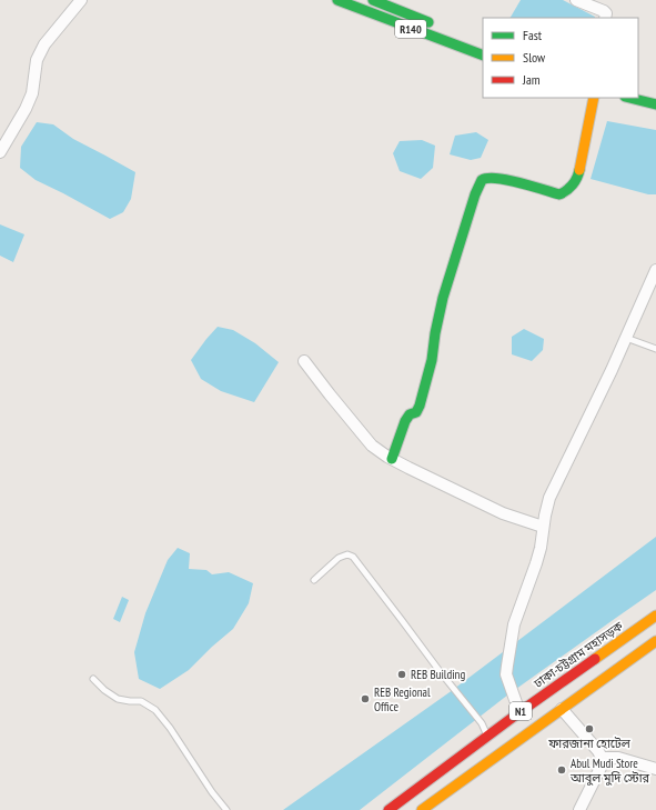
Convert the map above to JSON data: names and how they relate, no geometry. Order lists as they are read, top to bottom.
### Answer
{
  "streets": {
    "main road": ["R140", "ঢাকা-চট্টগ্রাম মহাসড়ক", "N1"]
  },
  "places": [
    "REB Building",
    "REB Regional Office",
    "ফারজানা হোটেল",
    "Abul Mudi Store আবুল মুদি স্টোর"
  ],
  "legend": ["Fast", "Slow", "Jam"]
}
